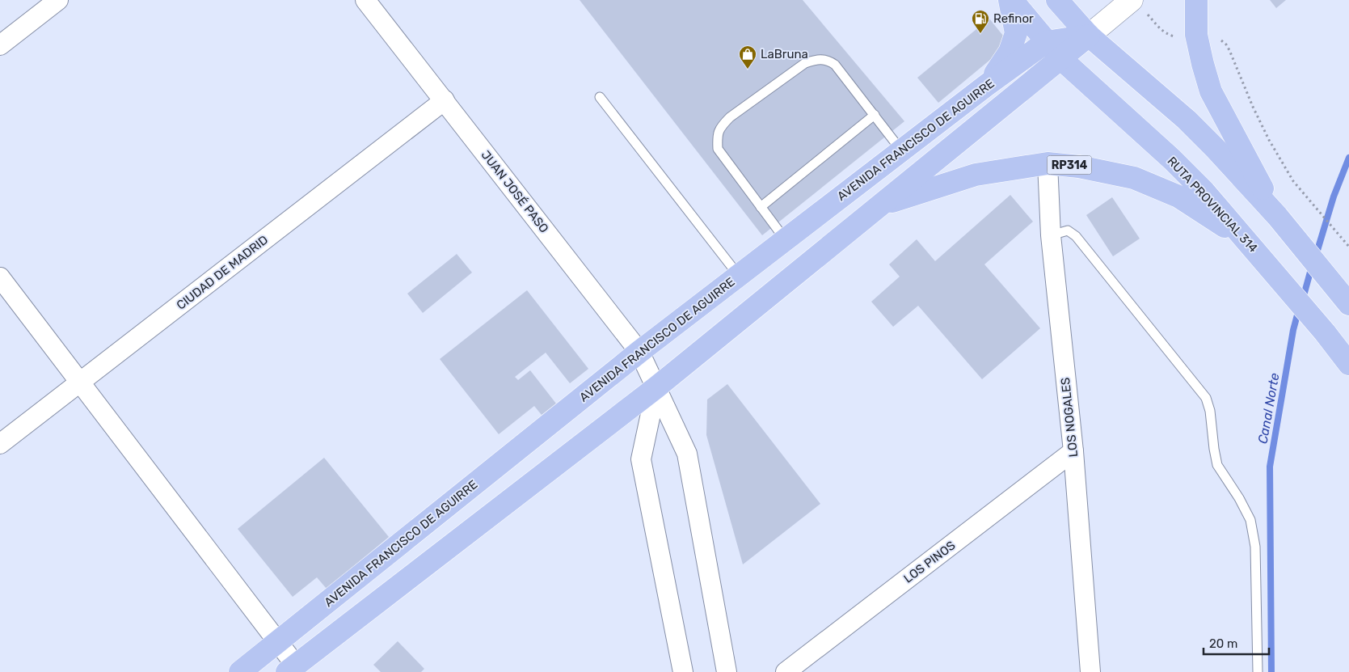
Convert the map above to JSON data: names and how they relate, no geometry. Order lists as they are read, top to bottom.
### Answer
{
  "streets": {
    "main road": ["AVENIDA FRANCISCO DE AGUIRRE", "RP314", "RUTA PROVINCIAL 314"],
    "street": [
      "JUAN JOSÉ PASO",
      "CIUDAD DE MADRID",
      "LOS NOGALES",
      "LOS PINOS"
    ]
  },
  "crossings": [
    ["AVENIDA FRANCISCO DE AGUIRRE", "RP314"],
    ["AVENIDA FRANCISCO DE AGUIRRE", "JUAN JOSÉ PASO"],
    ["AVENIDA FRANCISCO DE AGUIRRE", "RUTA PROVINCIAL 314"],
    ["RP314", "RUTA PROVINCIAL 314"],
    ["RP314", "LOS NOGALES"],
    ["JUAN JOSÉ PASO", "CIUDAD DE MADRID"],
    ["LOS NOGALES", "LOS PINOS"]
  ],
  "water": ["Canal Norte"],
  "places": {
    "fuel station": ["Refinor"],
    "shop": ["LaBruna"]
  },
  "scale_bar": "20 m"
}
